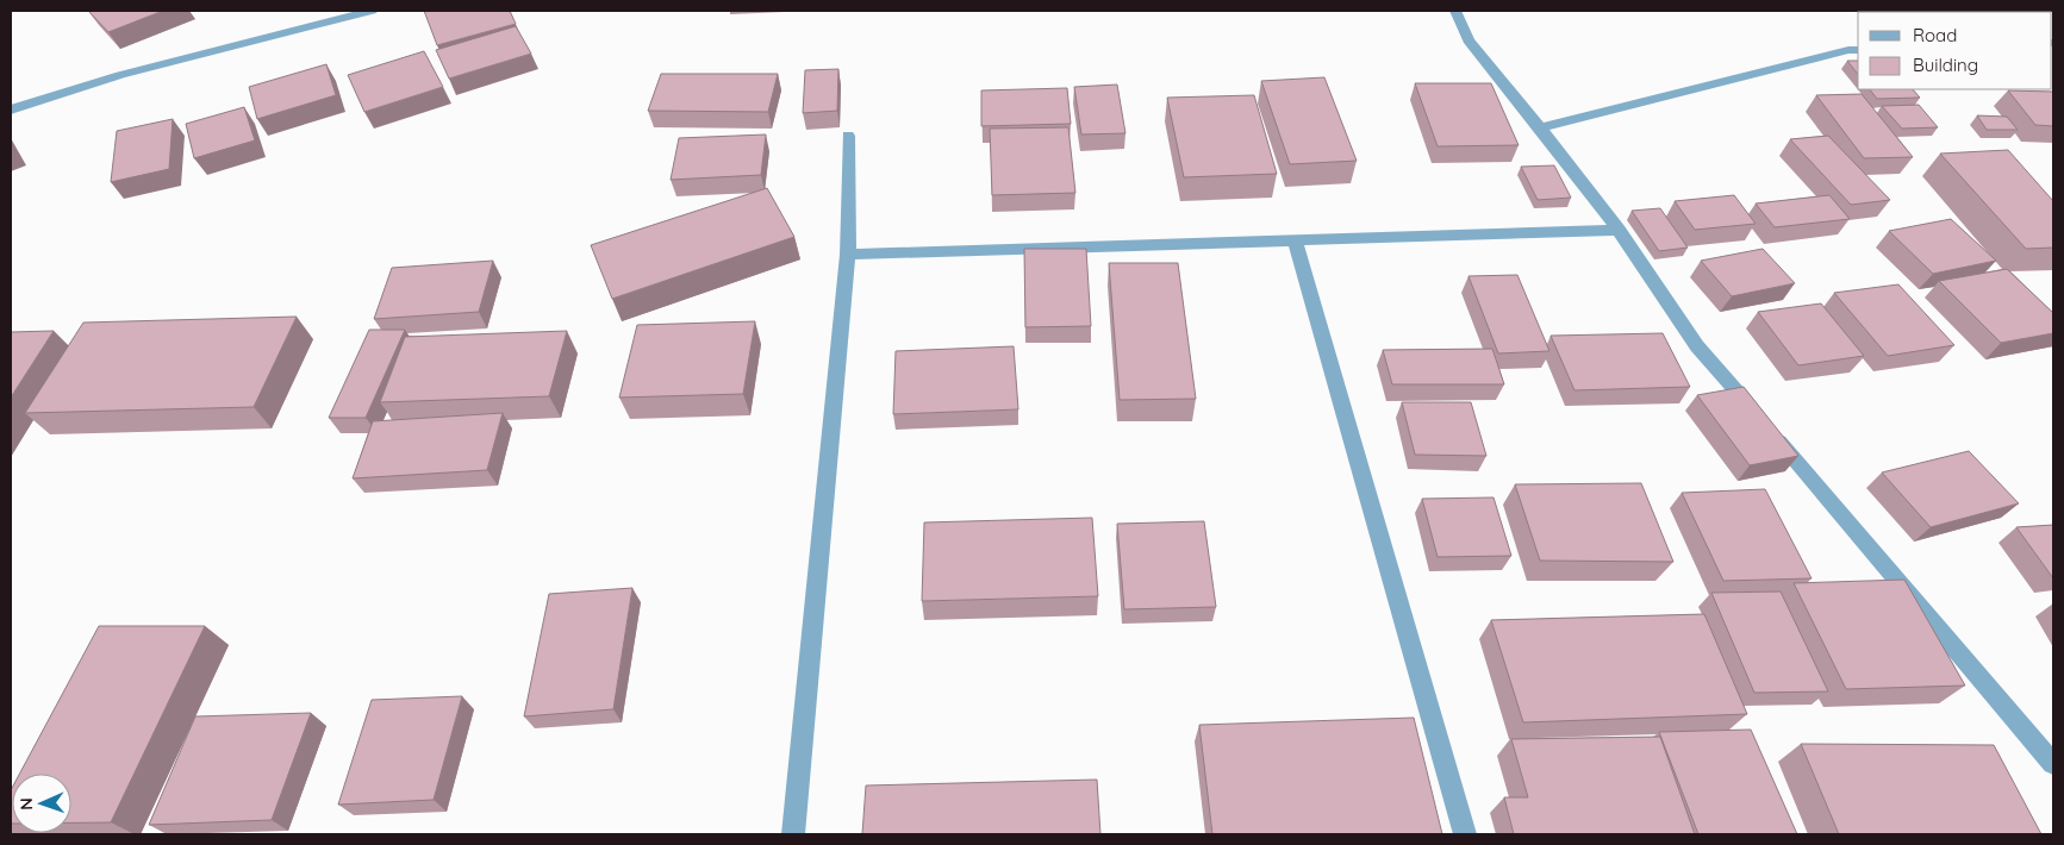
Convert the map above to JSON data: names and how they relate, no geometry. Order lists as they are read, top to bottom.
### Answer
{
  "legend": ["Road", "Building"],
  "north": "left"
}
